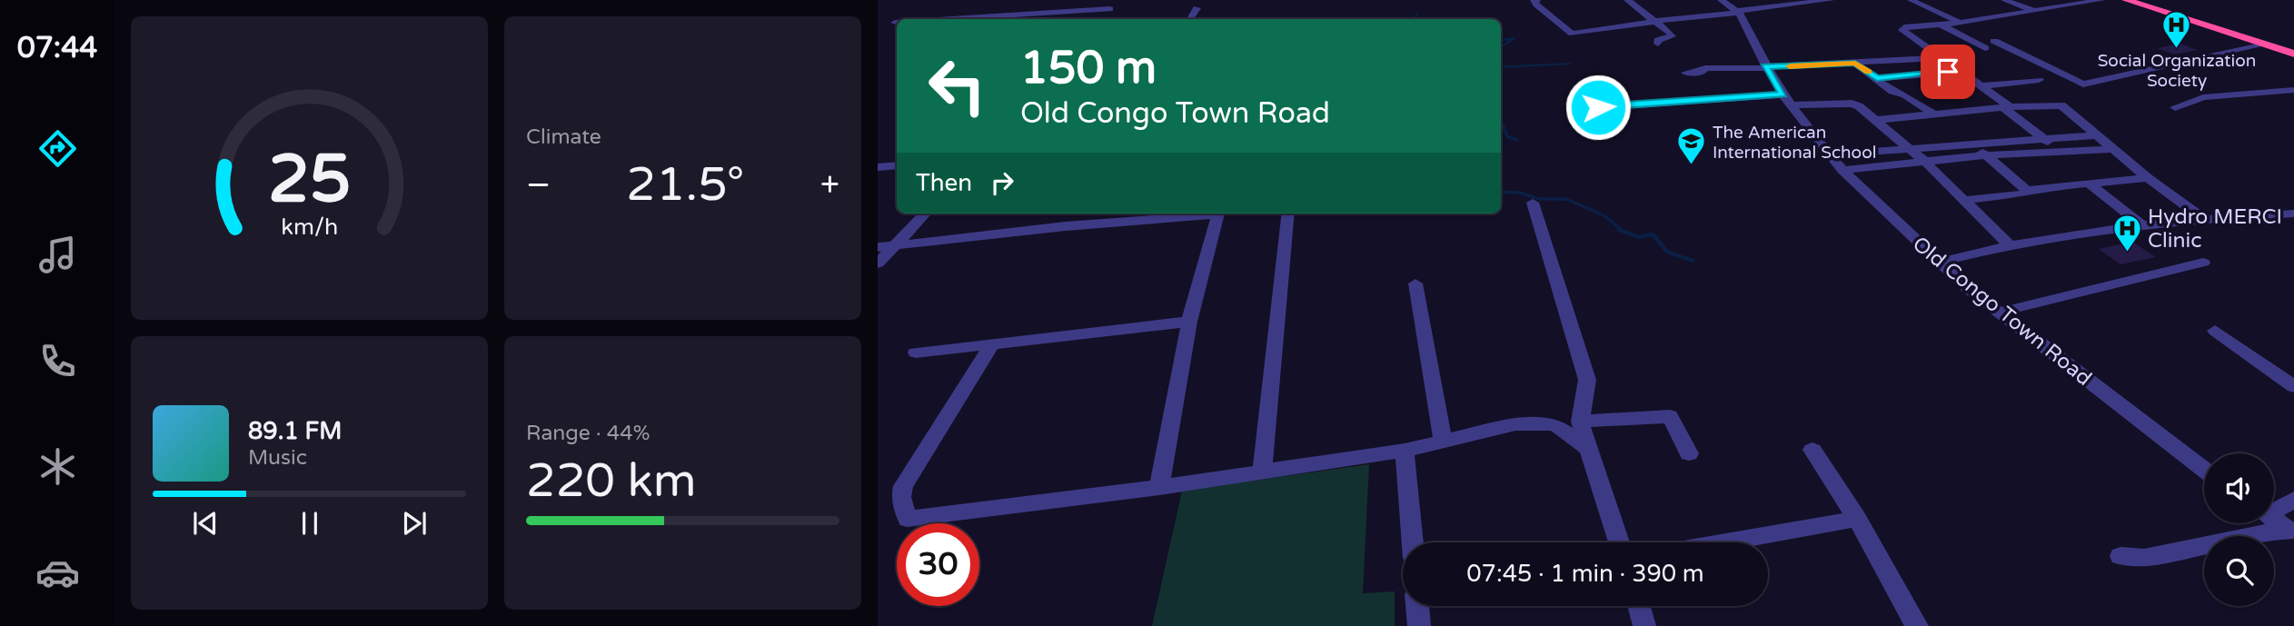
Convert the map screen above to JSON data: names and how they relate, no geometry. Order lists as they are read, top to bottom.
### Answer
{
  "streets": {
    "street": ["Old Congo Town Road"]
  },
  "places": {
    "hospital": ["Social Organization Society", "Hydro MERCI Clinic"],
    "school or university": ["The American International School"]
  },
  "page": {
    "tabs": "07:44",
    "tile": [
      "Climate",
      ["Range · 44%", "220 km"]
    ],
    "turn": ["150 m", "Old Congo Town Road"],
    "then": "Then",
    "heat": ["−", "21.5°", "+"],
    "song": ["89.1 FM", "Music"],
    "limit": "30",
    "trip": "07:45 · 1 min · 390 m",
    "gauge": ["25", "km/h"]
  }
}
